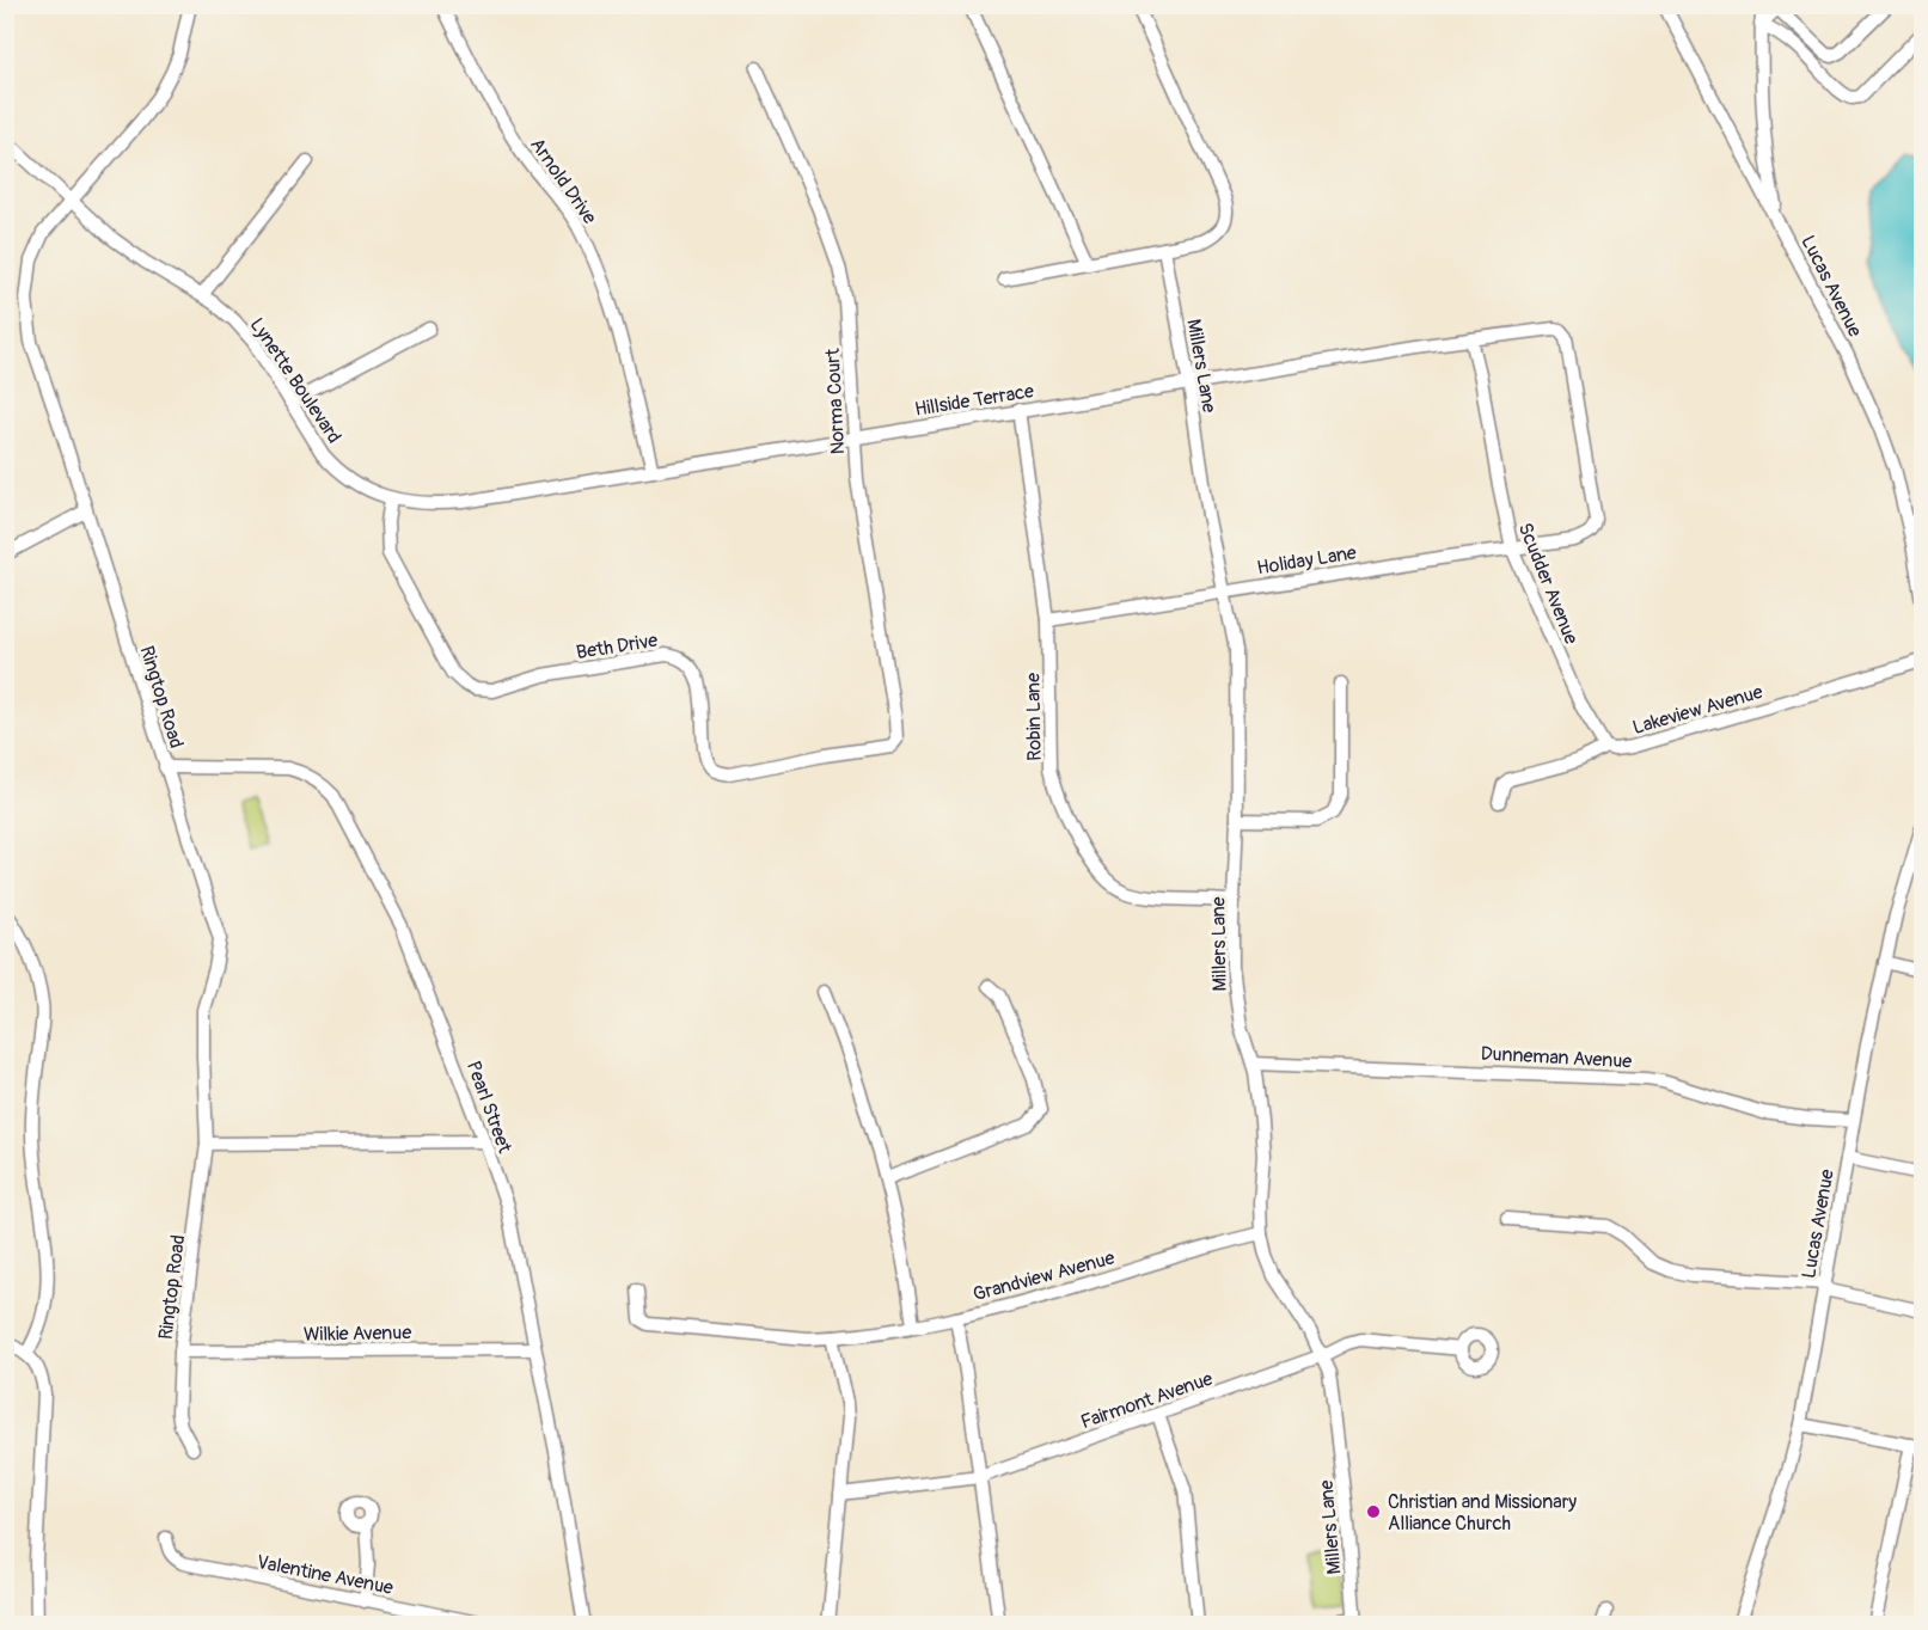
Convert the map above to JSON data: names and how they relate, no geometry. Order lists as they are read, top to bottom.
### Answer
{
  "streets": {
    "street": [
      "Arnold Drive",
      "Lucas Avenue",
      "Millers Lane",
      "Lynette Boulevard",
      "Hillside Terrace",
      "Norma Court",
      "Holiday Lane",
      "Scudder Avenue",
      "Beth Drive",
      "Ringtop Road",
      "Lakeview Avenue",
      "Robin Lane",
      "Dunneman Avenue",
      "Pearl Street",
      "Grandview Avenue",
      "Wilkie Avenue",
      "Fairmont Avenue",
      "Valentine Avenue"
    ]
  },
  "crossings": [
    ["Arnold Drive", "Hillside Terrace"],
    ["Lucas Avenue", "Dunneman Avenue"],
    ["Millers Lane", "Hillside Terrace"],
    ["Millers Lane", "Holiday Lane"],
    ["Millers Lane", "Robin Lane"],
    ["Millers Lane", "Dunneman Avenue"],
    ["Millers Lane", "Grandview Avenue"],
    ["Millers Lane", "Fairmont Avenue"],
    ["Lynette Boulevard", "Hillside Terrace"],
    ["Lynette Boulevard", "Beth Drive"],
    ["Lynette Boulevard", "Ringtop Road"],
    ["Hillside Terrace", "Norma Court"],
    ["Hillside Terrace", "Holiday Lane"],
    ["Hillside Terrace", "Scudder Avenue"],
    ["Hillside Terrace", "Beth Drive"],
    ["Hillside Terrace", "Robin Lane"],
    ["Norma Court", "Beth Drive"],
    ["Holiday Lane", "Scudder Avenue"],
    ["Holiday Lane", "Robin Lane"],
    ["Scudder Avenue", "Lakeview Avenue"],
    ["Ringtop Road", "Pearl Street"],
    ["Ringtop Road", "Wilkie Avenue"],
    ["Pearl Street", "Wilkie Avenue"]
  ],
  "places": ["Christian and Missionary Alliance Church"]
}
